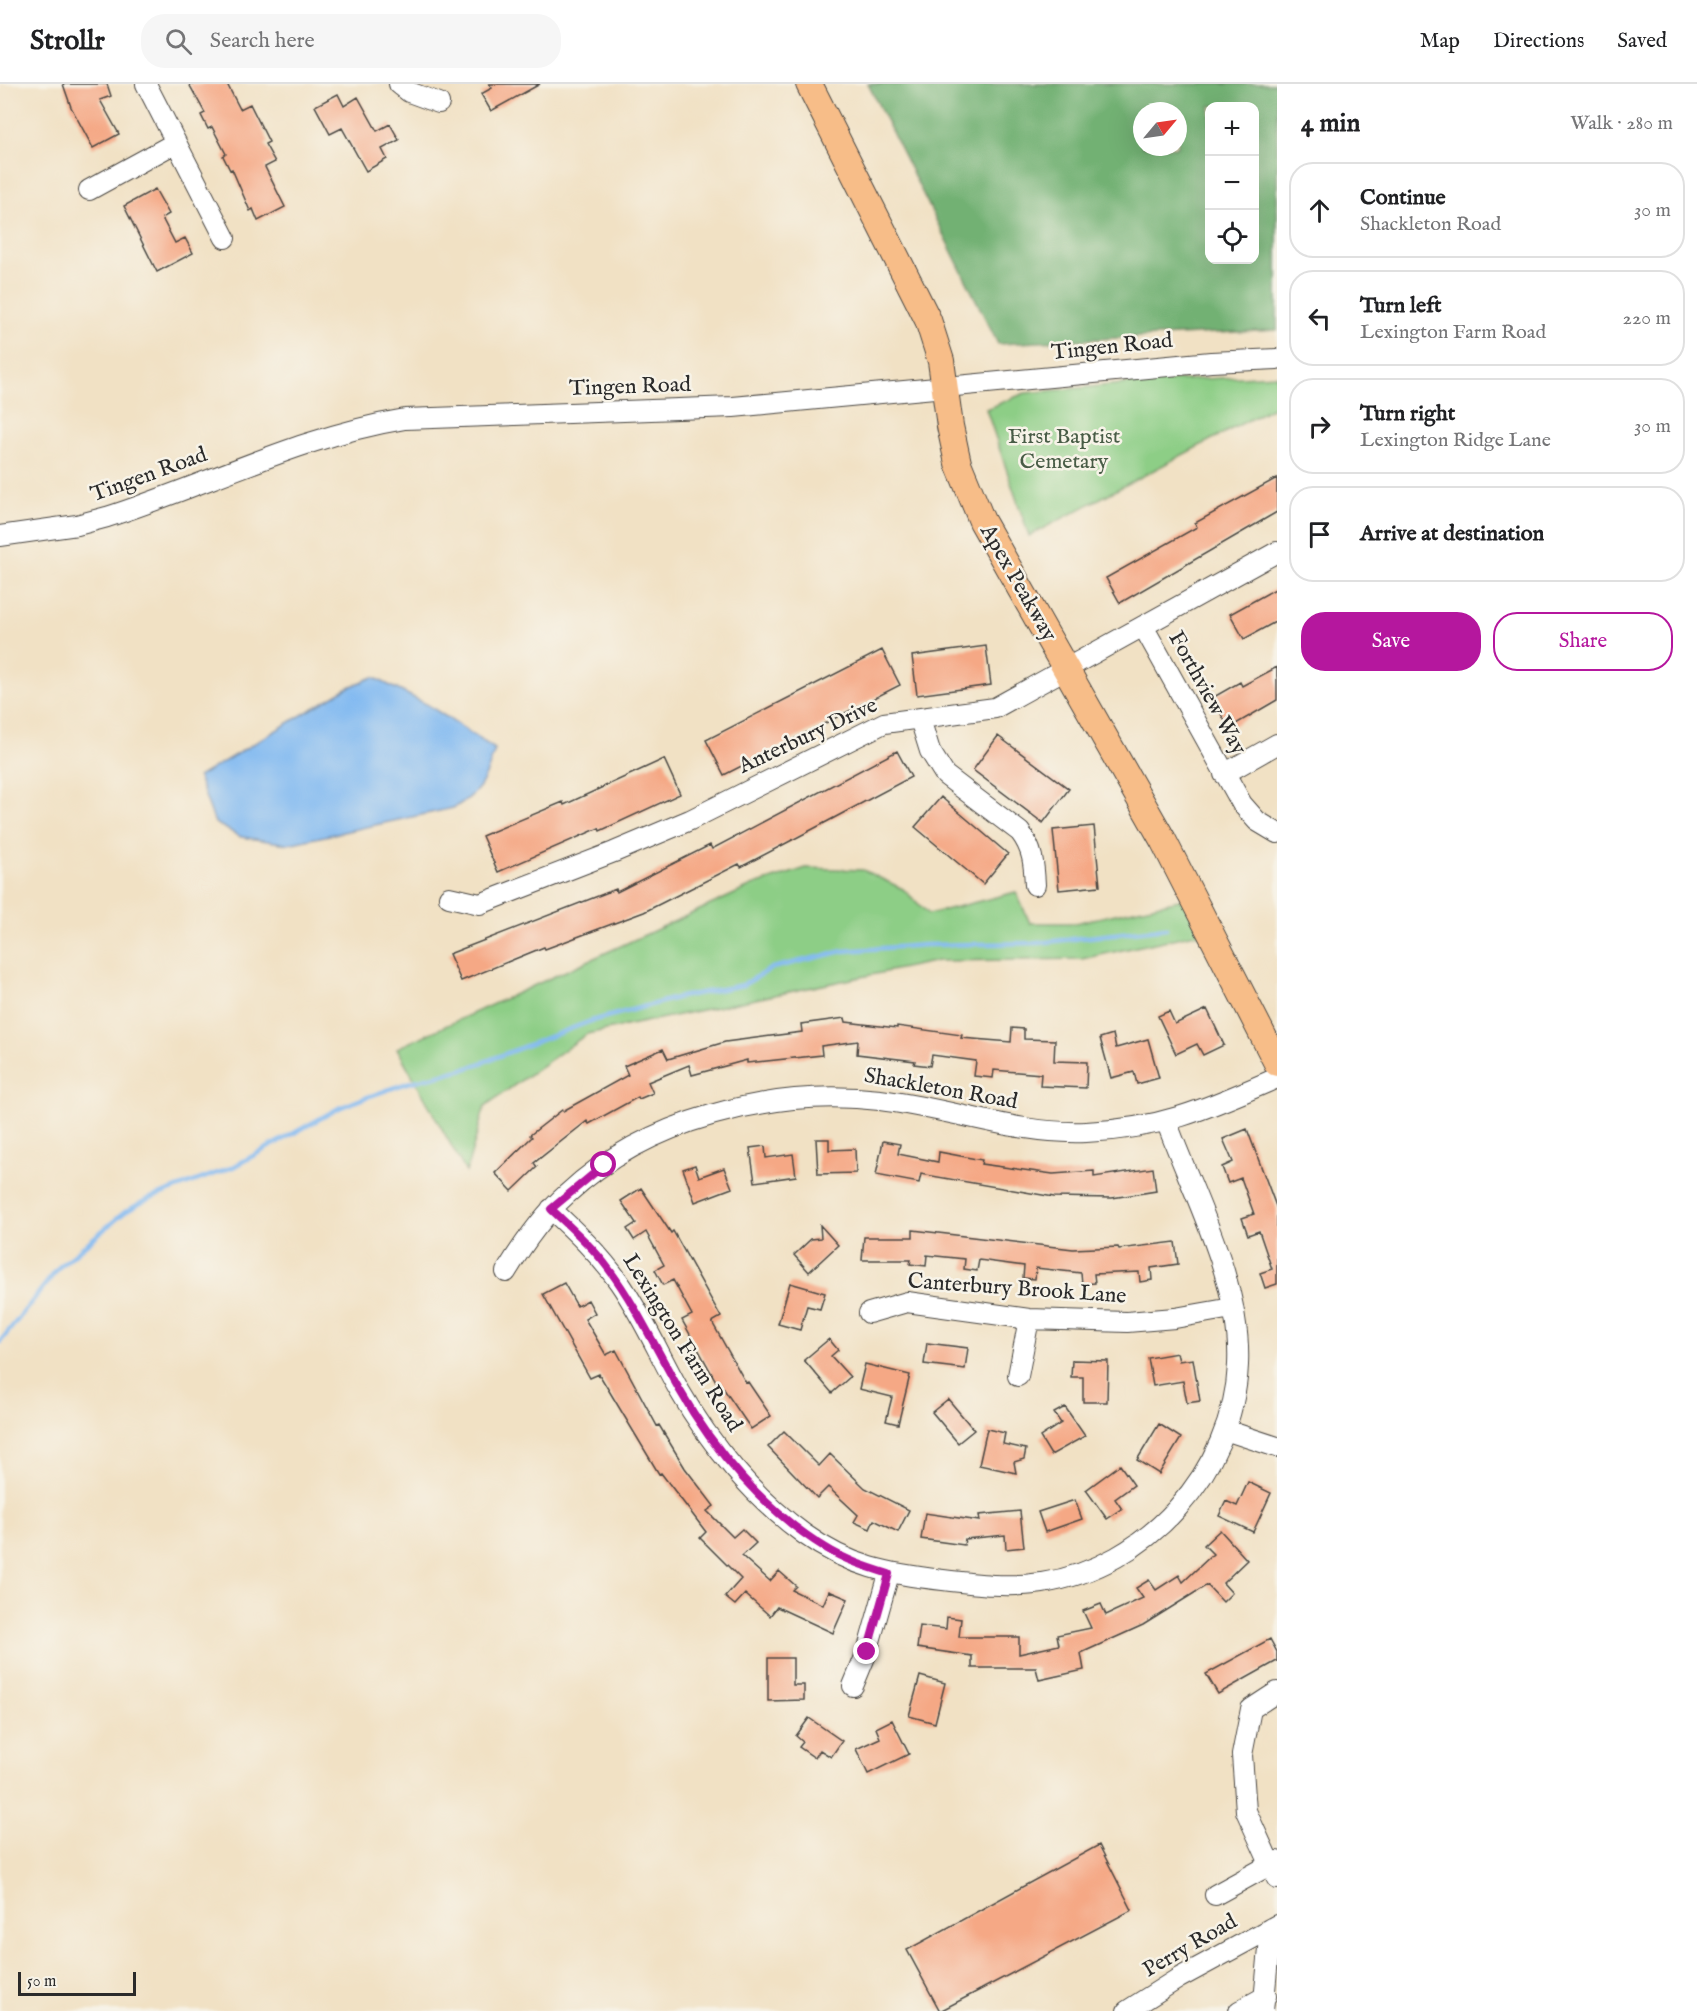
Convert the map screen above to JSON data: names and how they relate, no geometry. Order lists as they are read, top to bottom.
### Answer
{
  "streets": {
    "main road": ["Apex Peakway"],
    "street": [
      "Tingen Road",
      "Forthview Way",
      "Anterbury Drive",
      "Shackleton Road",
      "Canterbury Brook Lane",
      "Lexington Farm Road",
      "Perry Road"
    ]
  },
  "crossings": [
    ["Tingen Road", "Apex Peakway"],
    ["Apex Peakway", "Anterbury Drive"],
    ["Forthview Way", "Anterbury Drive"],
    ["Shackleton Road", "Lexington Farm Road"],
    ["Canterbury Brook Lane", "Lexington Farm Road"]
  ],
  "parks": ["First Baptist Cemetary"],
  "scale_bar": "50 m",
  "north": "top right",
  "page": {
    "header": "Strollr",
    "search": "Search here",
    "nav": ["Map", "Directions", "Saved"],
    "heading": ["4 min", "Walk · 280 m"],
    "map_buttons": ["+", "−"],
    "list": [
      ["Continue", "Shackleton Road", "30 m"],
      ["Turn left", "Lexington Farm Road", "220 m"],
      ["Turn right", "Lexington Ridge Lane", "30 m"],
      "Arrive at destination"
    ],
    "buttons": ["Save", "Share"],
    "scale": "50 m"
  }
}
